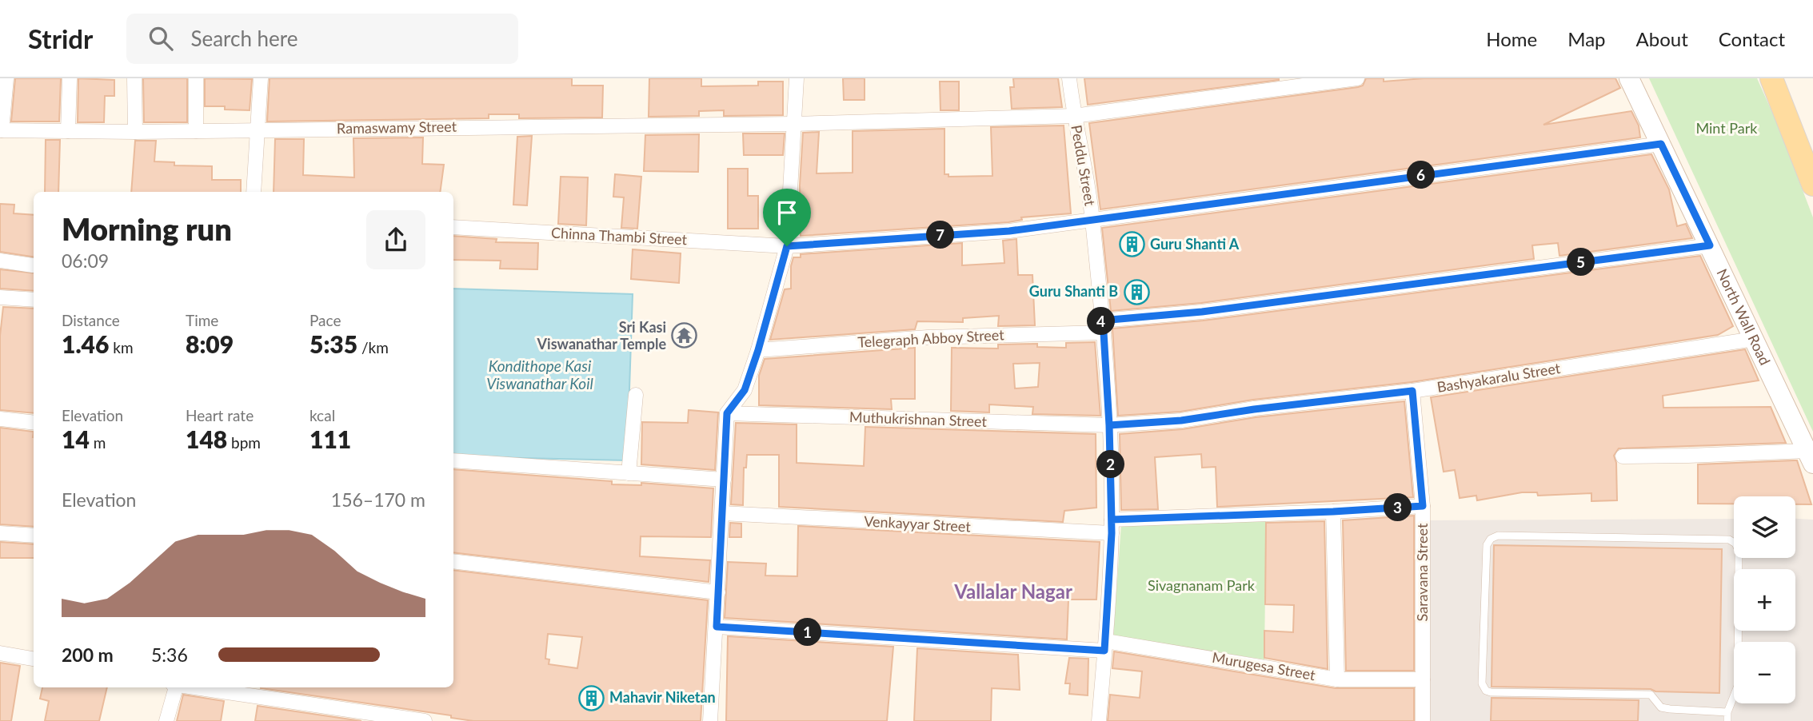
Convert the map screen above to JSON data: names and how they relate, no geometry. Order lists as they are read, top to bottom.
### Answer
{
  "streets": {
    "main road": ["North Wall Road"],
    "street": [
      "Ramaswamy Street",
      "Peddu Street",
      "Chinna Thambi Street",
      "Telegraph Abboy Street",
      "Bashyakaralu Street",
      "Muthukrishnan Street",
      "Venkayyar Street",
      "Saravana Street",
      "Murugesa Street"
    ]
  },
  "crossings": [
    ["Ramaswamy Street", "Peddu Street"],
    ["Peddu Street", "Chinna Thambi Street"],
    ["Peddu Street", "Telegraph Abboy Street"],
    ["Peddu Street", "Bashyakaralu Street"],
    ["Peddu Street", "Muthukrishnan Street"],
    ["Peddu Street", "Venkayyar Street"],
    ["Peddu Street", "Murugesa Street"],
    ["Chinna Thambi Street", "North Wall Road"],
    ["North Wall Road", "Telegraph Abboy Street"],
    ["North Wall Road", "Bashyakaralu Street"],
    ["Bashyakaralu Street", "Muthukrishnan Street"],
    ["Bashyakaralu Street", "Saravana Street"],
    ["Venkayyar Street", "Saravana Street"],
    ["Saravana Street", "Murugesa Street"]
  ],
  "districts": ["Vallalar Nagar"],
  "water": ["Kondithope Kasi Viswanathar Koil"],
  "parks": ["Mint Park", "Sivagnanam Park"],
  "places": {
    "building": ["Guru Shanti A", "Guru Shanti B", "Mahavir Niketan"],
    "temple": ["Sri Kasi Viswanathar Temple"]
  },
  "page": {
    "header": "Stridr",
    "search": "Search here",
    "nav": [
      "Home",
      "Map",
      "About",
      "Contact"
    ],
    "pins": [
      "6",
      "7",
      "5",
      "4",
      "2",
      "3",
      "1"
    ],
    "heading": ["Morning run", "06:09"],
    "stats": [
      ["Distance", "1.46 km"],
      ["Time", "8:09"],
      ["Pace", "5:35 /km"],
      ["Elevation", "14 m"],
      ["Heart rate", "148 bpm"],
      ["kcal", "111"]
    ],
    "chart": ["Elevation", "156–170 m"],
    "map_buttons": ["+", "−"],
    "list": [
      {
        "name": "200 m",
        "note": "5:36"
      }
    ]
  }
}
